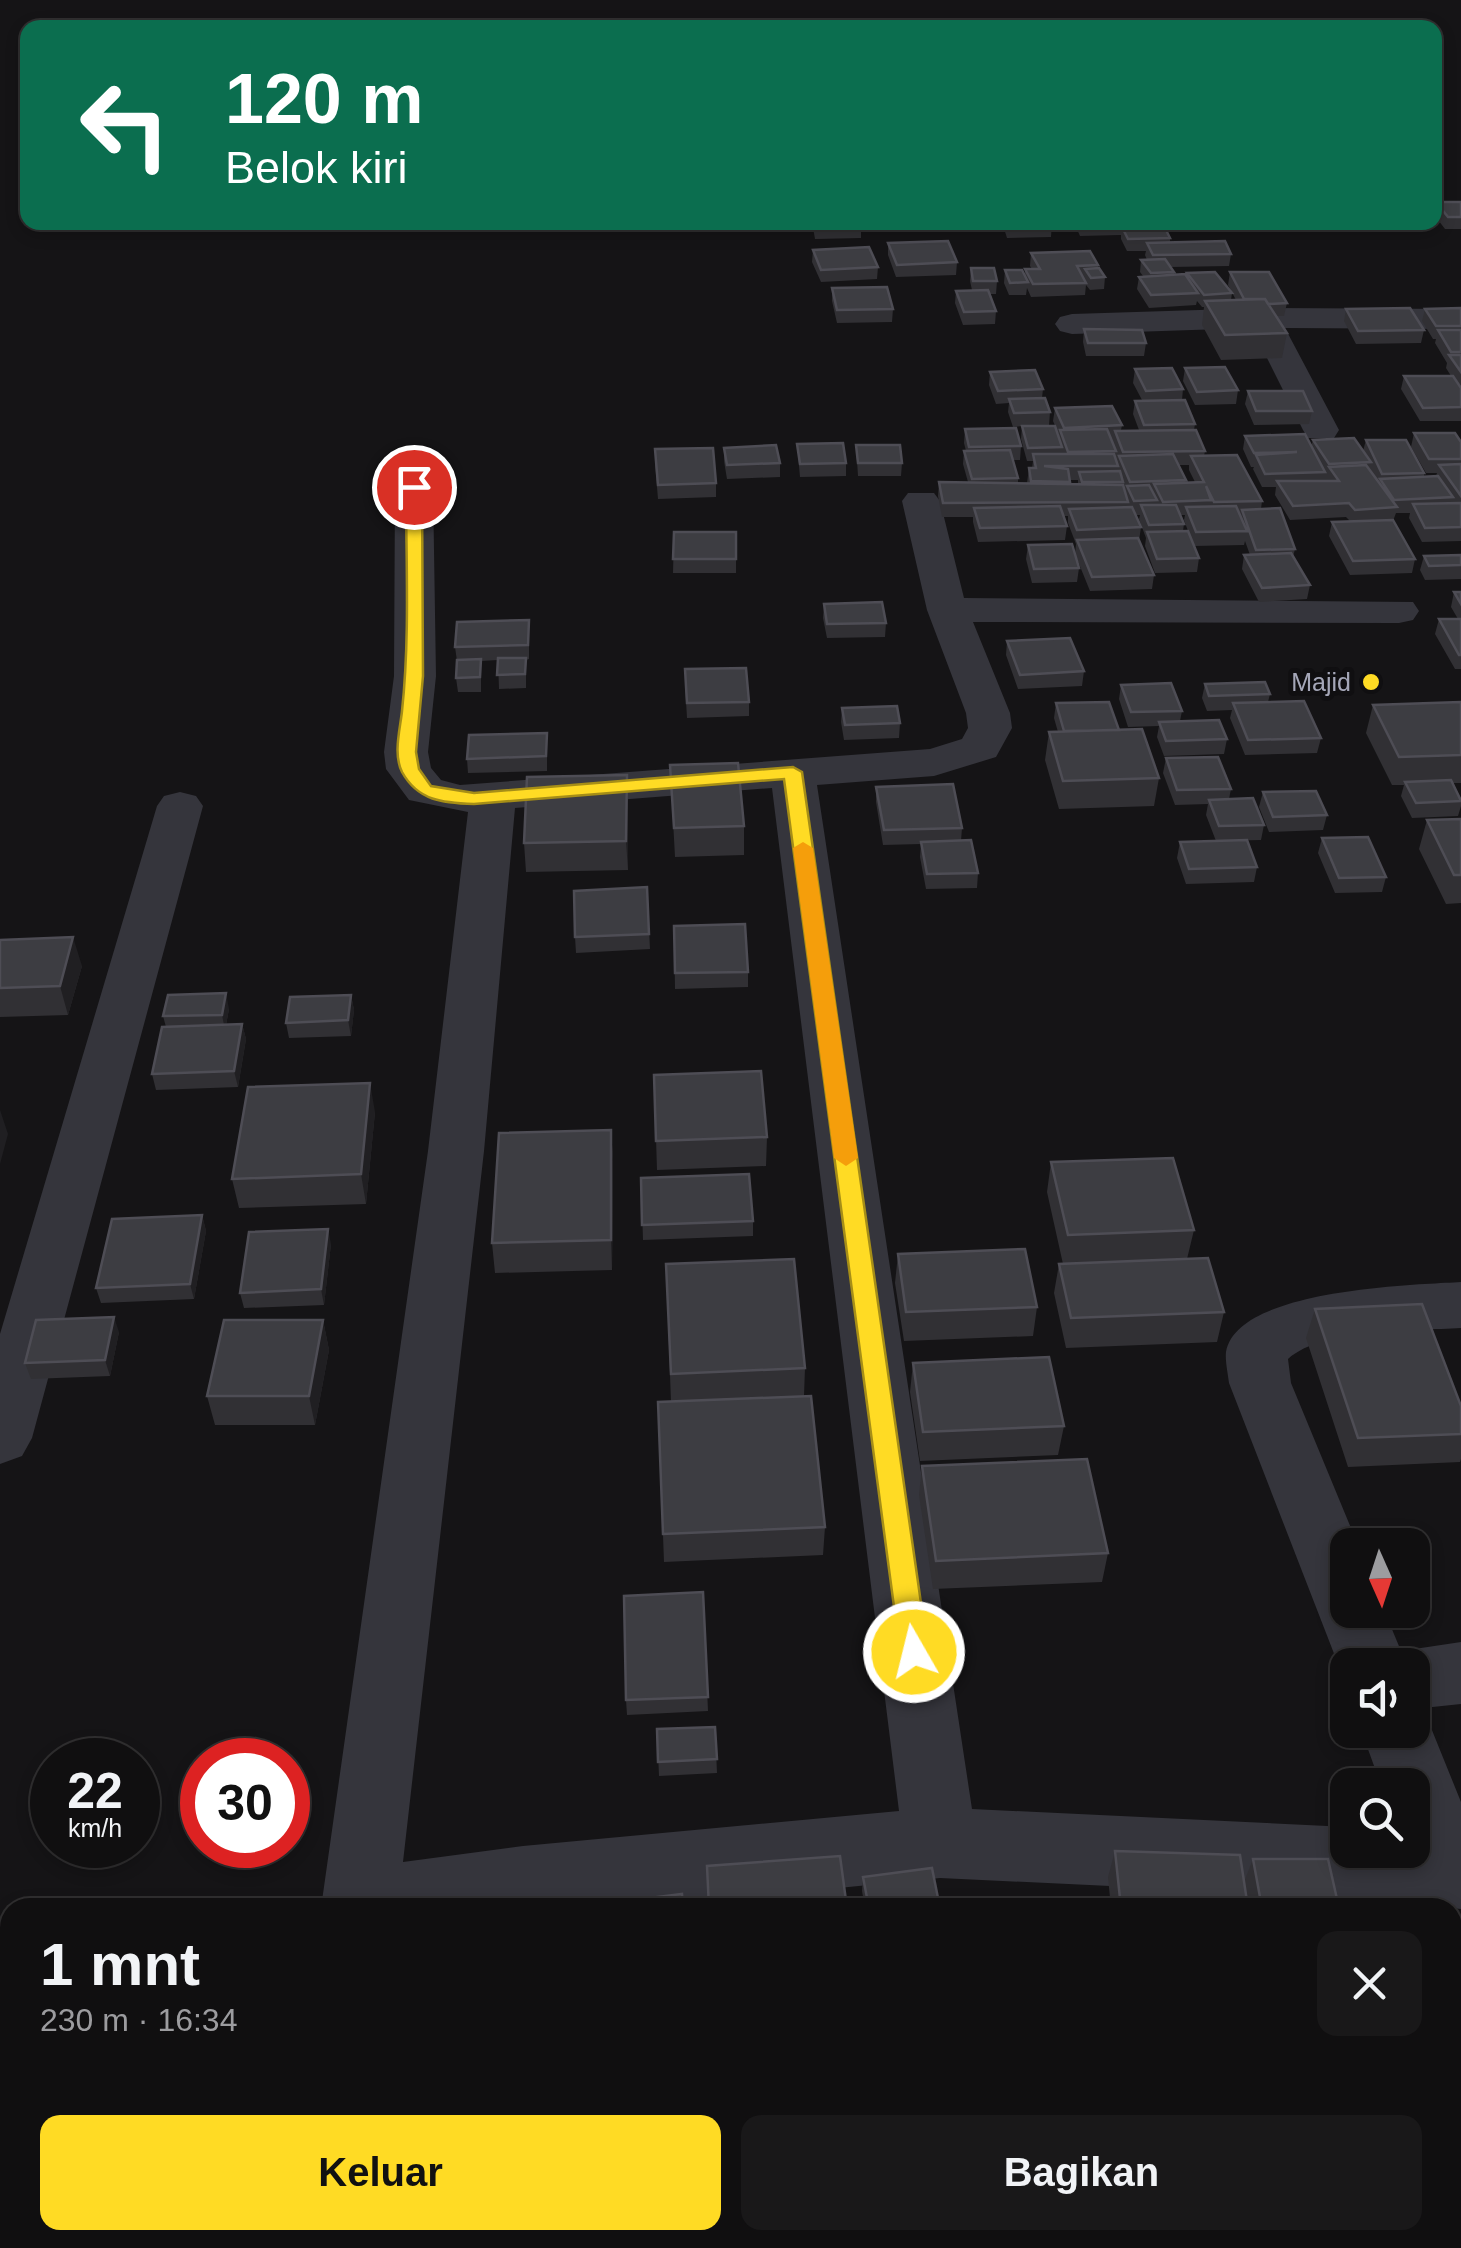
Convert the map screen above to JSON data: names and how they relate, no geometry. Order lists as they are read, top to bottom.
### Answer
{
  "places": ["Majid"],
  "north": "bottom",
  "page": {
    "turn": ["120 m", "Belok kiri"],
    "speed": "22 km/h",
    "limit": "30",
    "heading": ["1 mnt", "230 m · 16:34"],
    "buttons": ["Keluar", "Bagikan"]
  }
}
